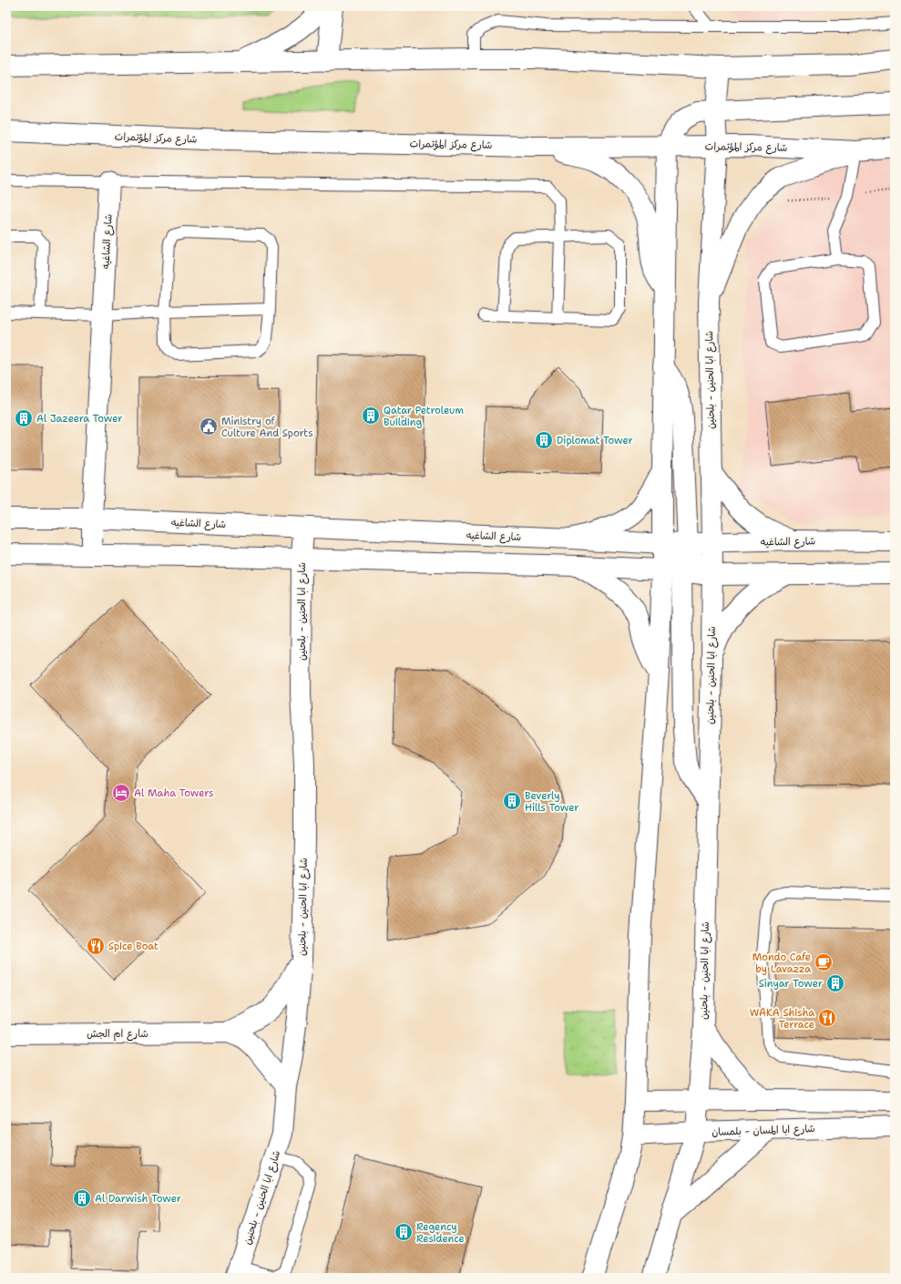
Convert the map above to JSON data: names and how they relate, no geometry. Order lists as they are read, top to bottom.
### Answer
{
  "streets": {
    "street": [
      "شارع مركز المؤتمرات",
      "شارع الشاغيه",
      "شارع ابا الحنين - بلحنين",
      "شارع ام الجش",
      "شارع ابا المسان - بلمسان"
    ]
  },
  "crossings": [
    ["شارع مركز المؤتمرات", "شارع ابا الحنين - بلحنين"],
    ["شارع الشاغيه", "شارع ابا الحنين - بلحنين"],
    ["شارع ابا الحنين - بلحنين", "شارع ام الجش"],
    ["شارع ابا الحنين - بلحنين", "شارع ابا المسان - بلمسان"]
  ],
  "places": {
    "building": [
      "Qatar Petroleum Building",
      "Al Jazeera Tower",
      "Diplomat Tower",
      "Beverly Hills Tower",
      "Sinyar Tower",
      "Al Darwish Tower",
      "Regency Residence"
    ],
    "public building": ["Ministry of Culture And Sports"],
    "hotel": ["Al Maha Towers"],
    "restaurant": ["Spice Boat", "WAKA Shisha Terrace"],
    "cafe": ["Mondo Cafe by Lavazza"]
  }
}
